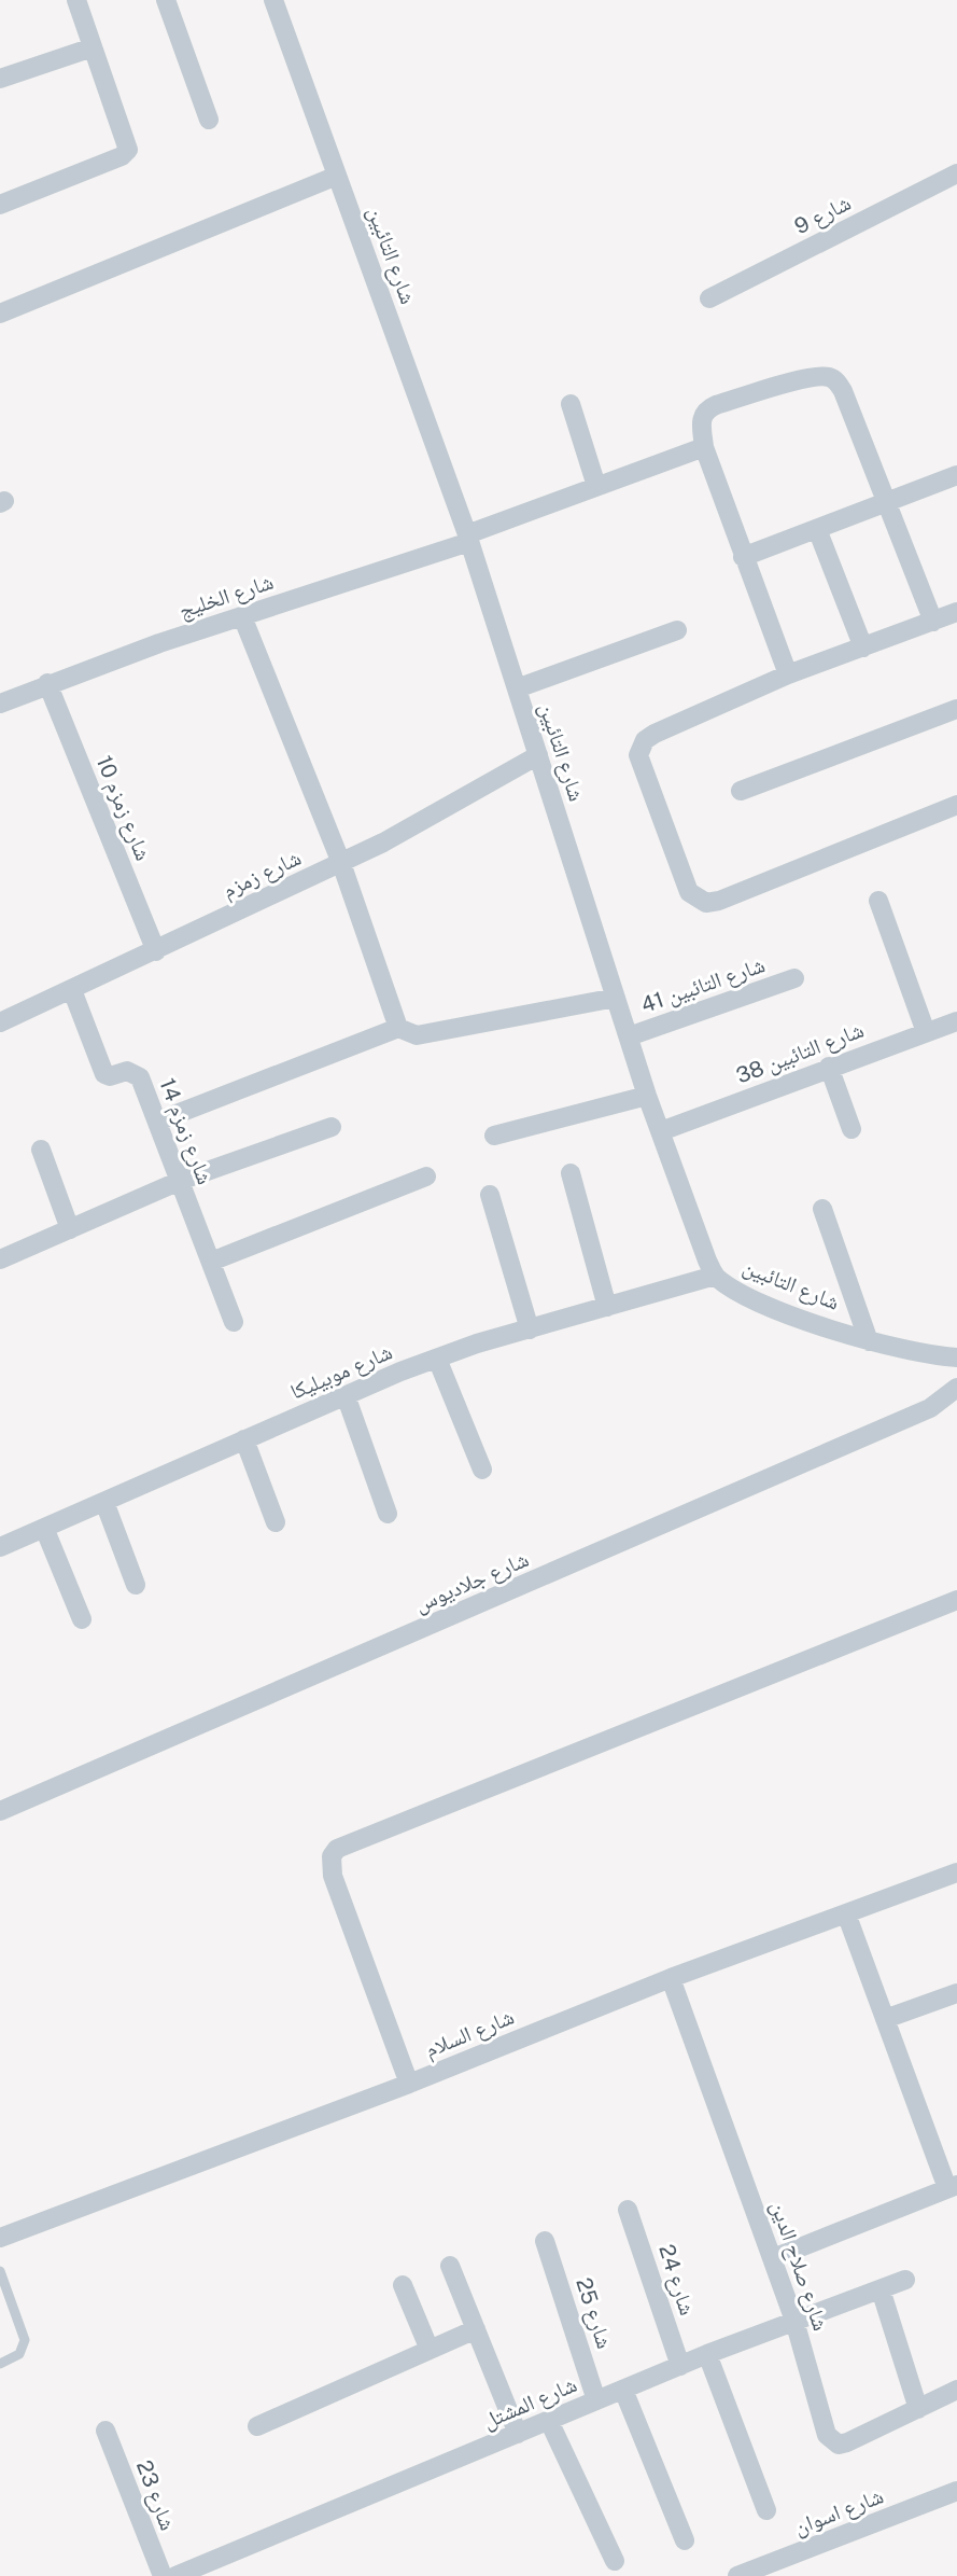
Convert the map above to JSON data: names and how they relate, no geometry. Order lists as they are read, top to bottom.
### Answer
{
  "streets": {
    "street": [
      "شارع 9",
      "شارع التائبين",
      "شارع الخليج",
      "شارع زمزم 10",
      "شارع زمزم",
      "شارع التائبين 41",
      "شارع التائبين 38",
      "شارع زمزم 14",
      "شارع موبيليكا",
      "شارع جلاديوس",
      "شارع السلام",
      "شارع صلاح الدين",
      "شارع 24",
      "شارع 25",
      "شارع المشتل",
      "شارع 23",
      "شارع اسوان"
    ]
  },
  "crossings": [
    ["شارع التائبين", "شارع الخليج"],
    ["شارع التائبين", "شارع زمزم"],
    ["شارع التائبين", "شارع التائبين 41"],
    ["شارع التائبين", "شارع التائبين 38"],
    ["شارع التائبين", "شارع موبيليكا"],
    ["شارع الخليج", "شارع زمزم 10"],
    ["شارع زمزم 10", "شارع زمزم"],
    ["شارع زمزم", "شارع زمزم 14"],
    ["شارع السلام", "شارع صلاح الدين"],
    ["شارع صلاح الدين", "شارع المشتل"],
    ["شارع 24", "شارع المشتل"],
    ["شارع 25", "شارع المشتل"]
  ]
}
